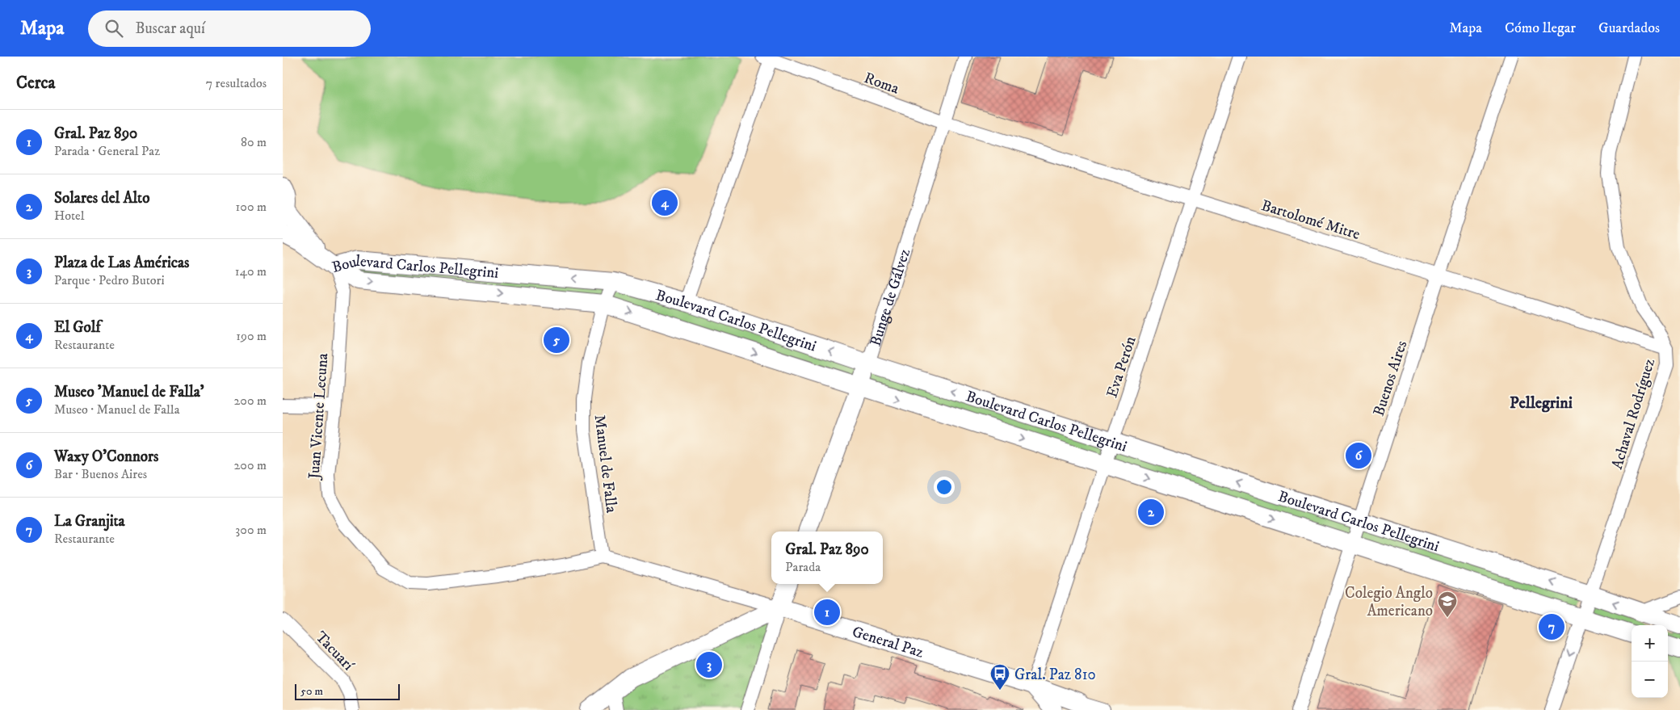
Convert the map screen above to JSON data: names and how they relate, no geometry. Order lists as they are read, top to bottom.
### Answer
{
  "streets": {
    "street": [
      "Roma",
      "Bartolomé Mitre",
      "Boulevard Carlos Pellegrini",
      "Bunge de Gálvez",
      "Eva Perón",
      "Buenos Aires",
      "Achaval Rodríguez",
      "Juan Vicente Lecuna",
      "Manuel de Falla",
      "General Paz",
      "Tacuarí"
    ]
  },
  "crossings": [
    ["Roma", "Bartolomé Mitre"],
    ["Roma", "Bunge de Gálvez"],
    ["Bartolomé Mitre", "Bunge de Gálvez"],
    ["Bartolomé Mitre", "Eva Perón"],
    ["Bartolomé Mitre", "Buenos Aires"],
    ["Bartolomé Mitre", "Achaval Rodríguez"],
    ["Boulevard Carlos Pellegrini", "Bunge de Gálvez"],
    ["Boulevard Carlos Pellegrini", "Eva Perón"],
    ["Boulevard Carlos Pellegrini", "Buenos Aires"],
    ["Boulevard Carlos Pellegrini", "Achaval Rodríguez"],
    ["Boulevard Carlos Pellegrini", "Juan Vicente Lecuna"],
    ["Boulevard Carlos Pellegrini", "Manuel de Falla"],
    ["Eva Perón", "General Paz"],
    ["Juan Vicente Lecuna", "Manuel de Falla"],
    ["Juan Vicente Lecuna", "General Paz"],
    ["Manuel de Falla", "General Paz"]
  ],
  "districts": ["Pellegrini"],
  "places": {
    "school or university": ["Colegio Anglo Americano"],
    "bus stop": ["Gral. Paz 810"]
  },
  "scale_bar": "50 m",
  "page": {
    "header": "Mapa",
    "search": "Buscar aquí",
    "nav": ["Mapa", "Cómo llegar", "Guardados"],
    "heading": ["Cerca", "7 resultados"],
    "list": [
      {
        "mark": "1",
        "name": "Gral. Paz 890",
        "note": "Parada · General Paz",
        "value": "80 m"
      },
      {
        "mark": "2",
        "name": "Solares del Alto",
        "note": "Hotel",
        "value": "100 m"
      },
      {
        "mark": "3",
        "name": "Plaza de Las Américas",
        "note": "Parque · Pedro Butori",
        "value": "140 m"
      },
      {
        "mark": "4",
        "name": "El Golf",
        "note": "Restaurante",
        "value": "190 m"
      },
      {
        "mark": "5",
        "name": "Museo 'Manuel de Falla'",
        "note": "Museo · Manuel de Falla",
        "value": "200 m"
      },
      {
        "mark": "6",
        "name": "Waxy O'Connors",
        "note": "Bar · Buenos Aires",
        "value": "200 m"
      },
      {
        "mark": "7",
        "name": "La Granjita",
        "note": "Restaurante",
        "value": "300 m"
      }
    ],
    "pins": [
      "4",
      "5",
      "6",
      "2",
      "1",
      "7",
      "3"
    ],
    "popup": ["Gral. Paz 890", "Parada"],
    "map_buttons": ["+", "−"],
    "scale": "50 m"
  }
}
